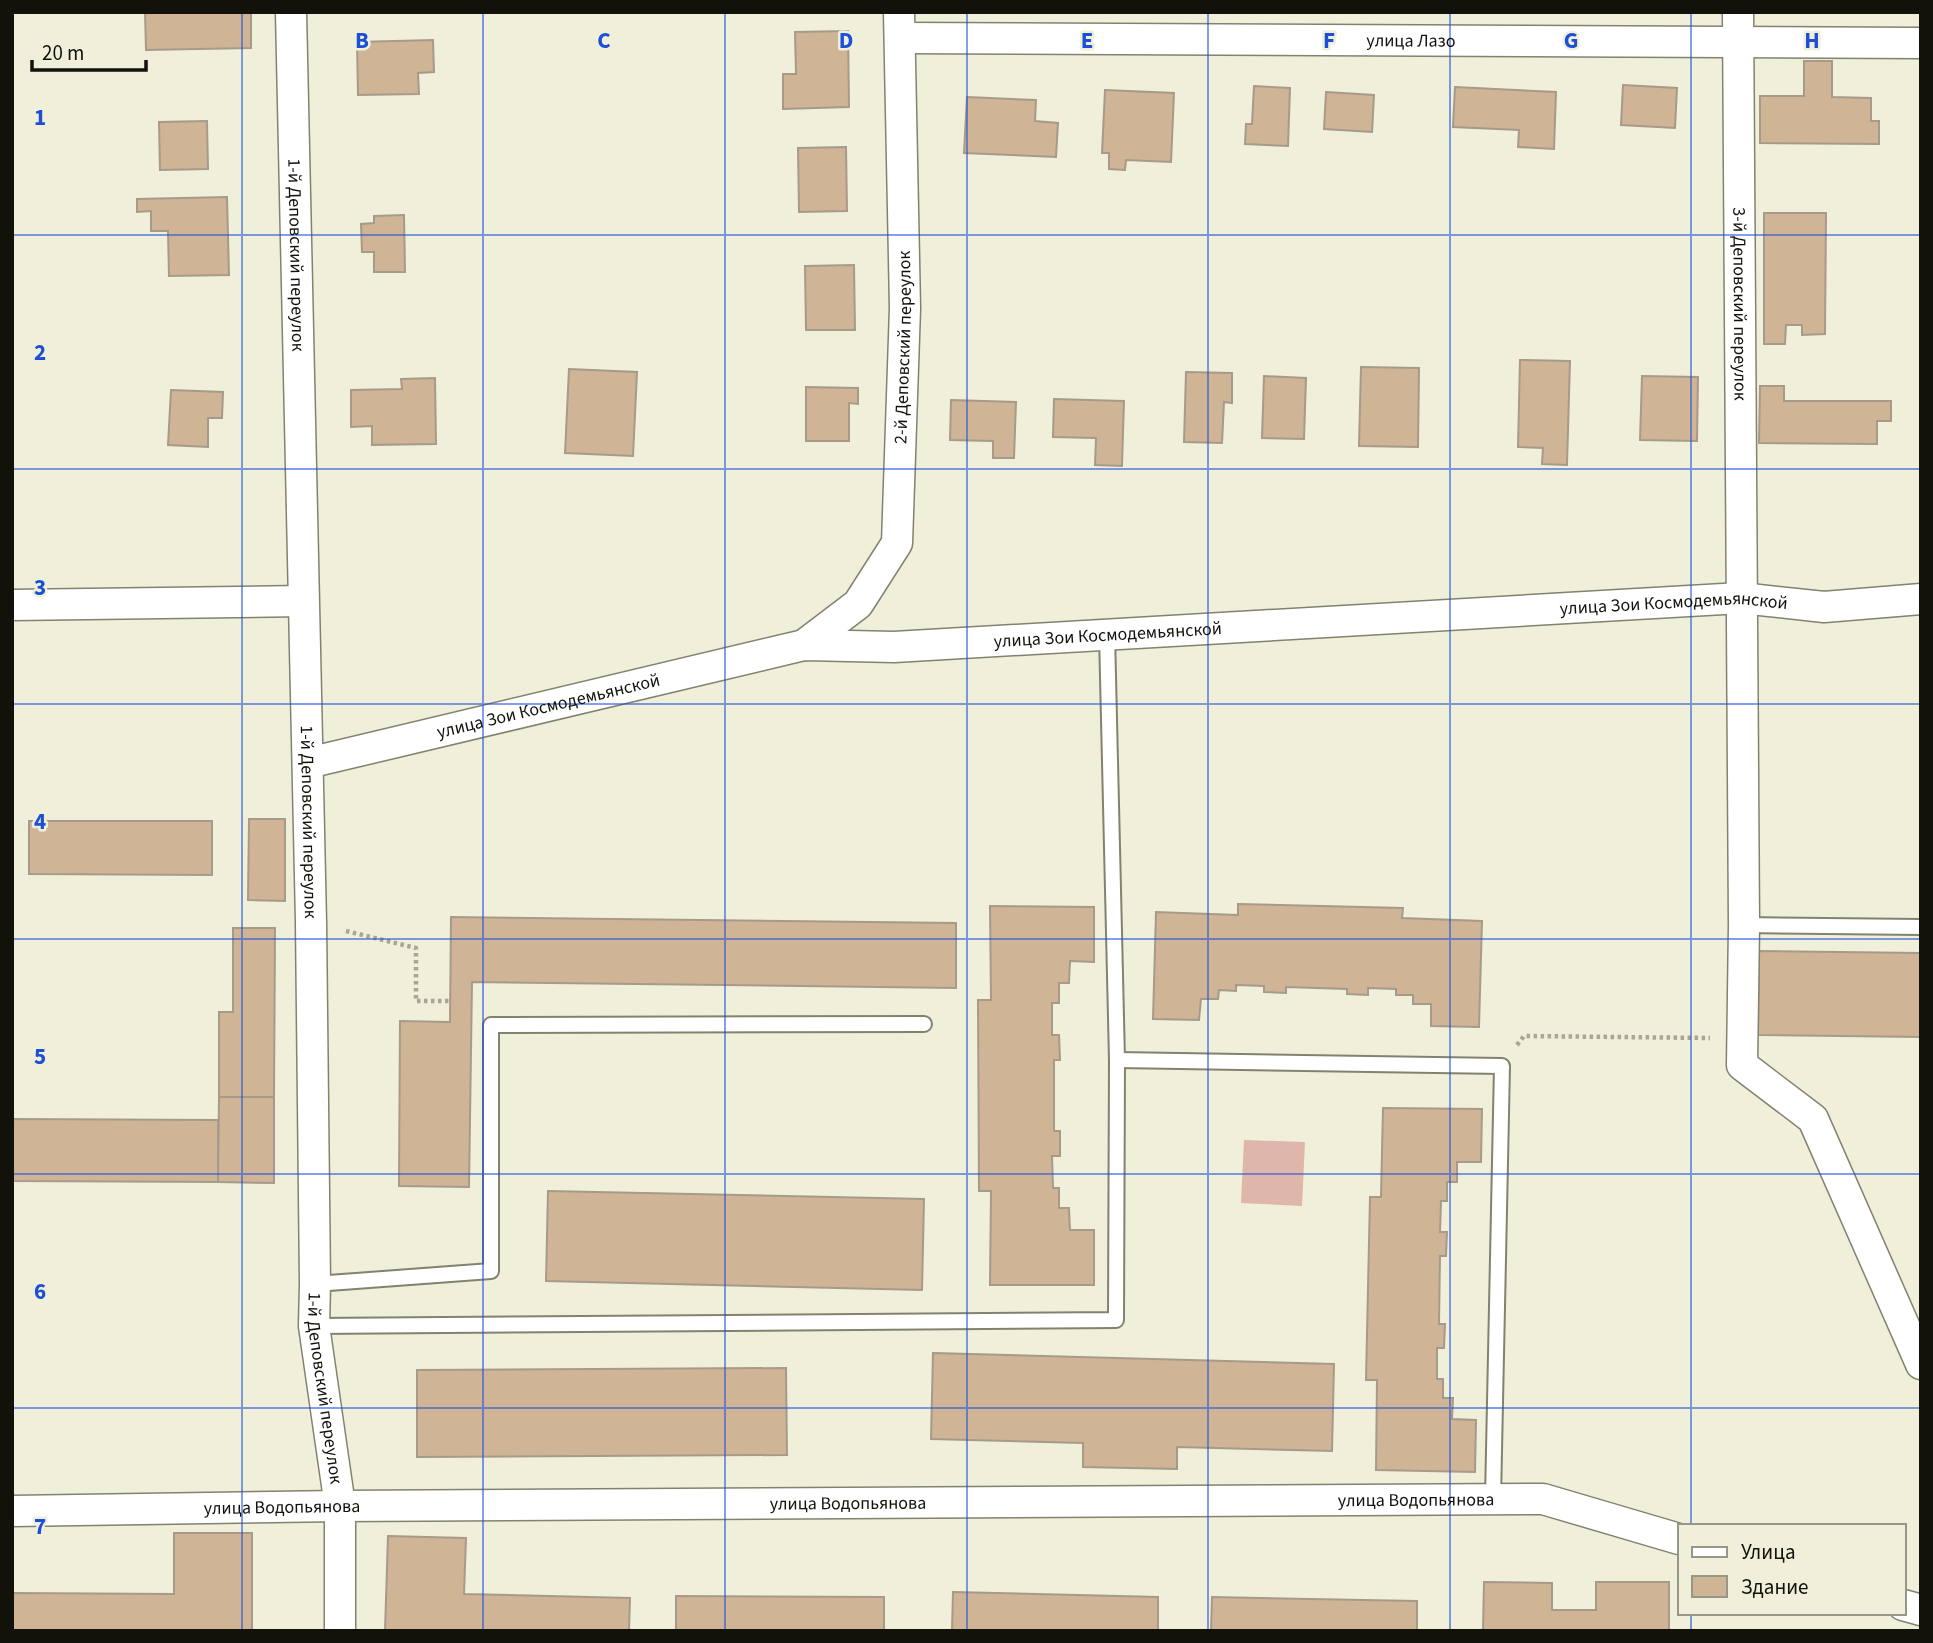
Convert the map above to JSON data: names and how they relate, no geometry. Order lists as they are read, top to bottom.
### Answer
{
  "streets": {
    "street": [
      "улица Лазо",
      "1-й Деповский переулок",
      "3-й Деповский переулок",
      "2-й Деповский переулок",
      "улица Зои Космодемьянской",
      "улица Водопьянова"
    ]
  },
  "crossings": [
    ["улица Лазо", "3-й Деповский переулок"],
    ["улица Лазо", "2-й Деповский переулок"],
    ["1-й Деповский переулок", "улица Зои Космодемьянской"],
    ["1-й Деповский переулок", "улица Водопьянова"],
    ["3-й Деповский переулок", "улица Зои Космодемьянской"],
    ["2-й Деповский переулок", "улица Зои Космодемьянской"]
  ],
  "legend": ["Улица", "Здание"],
  "scale_bar": "20 m",
  "grid": {
    "columns": [
      "B",
      "C",
      "D",
      "E",
      "F",
      "G",
      "H"
    ],
    "rows": [
      "1",
      "2",
      "3",
      "4",
      "5",
      "6",
      "7"
    ]
  }
}
